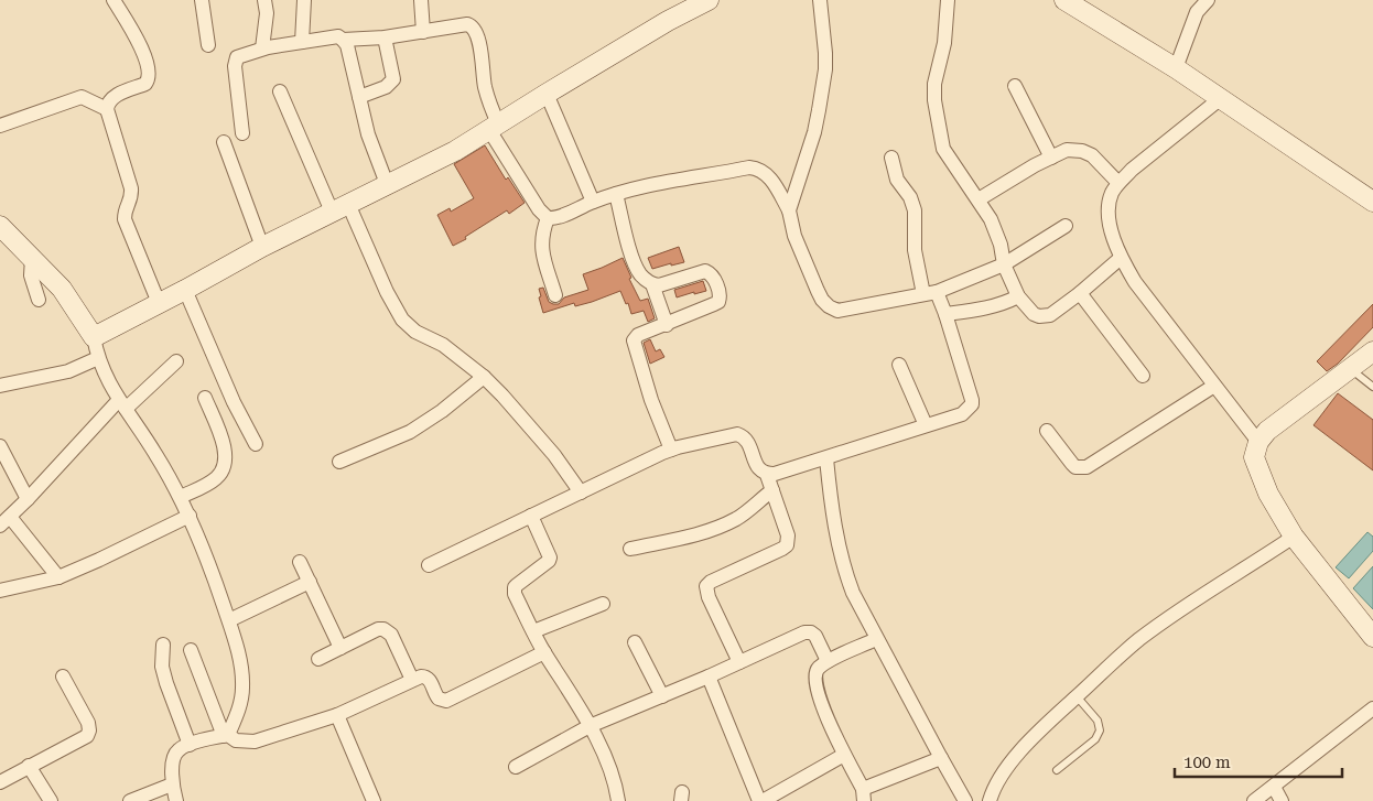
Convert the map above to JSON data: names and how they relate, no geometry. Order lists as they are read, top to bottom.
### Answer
{
  "scale_bar": "100 m"
}
